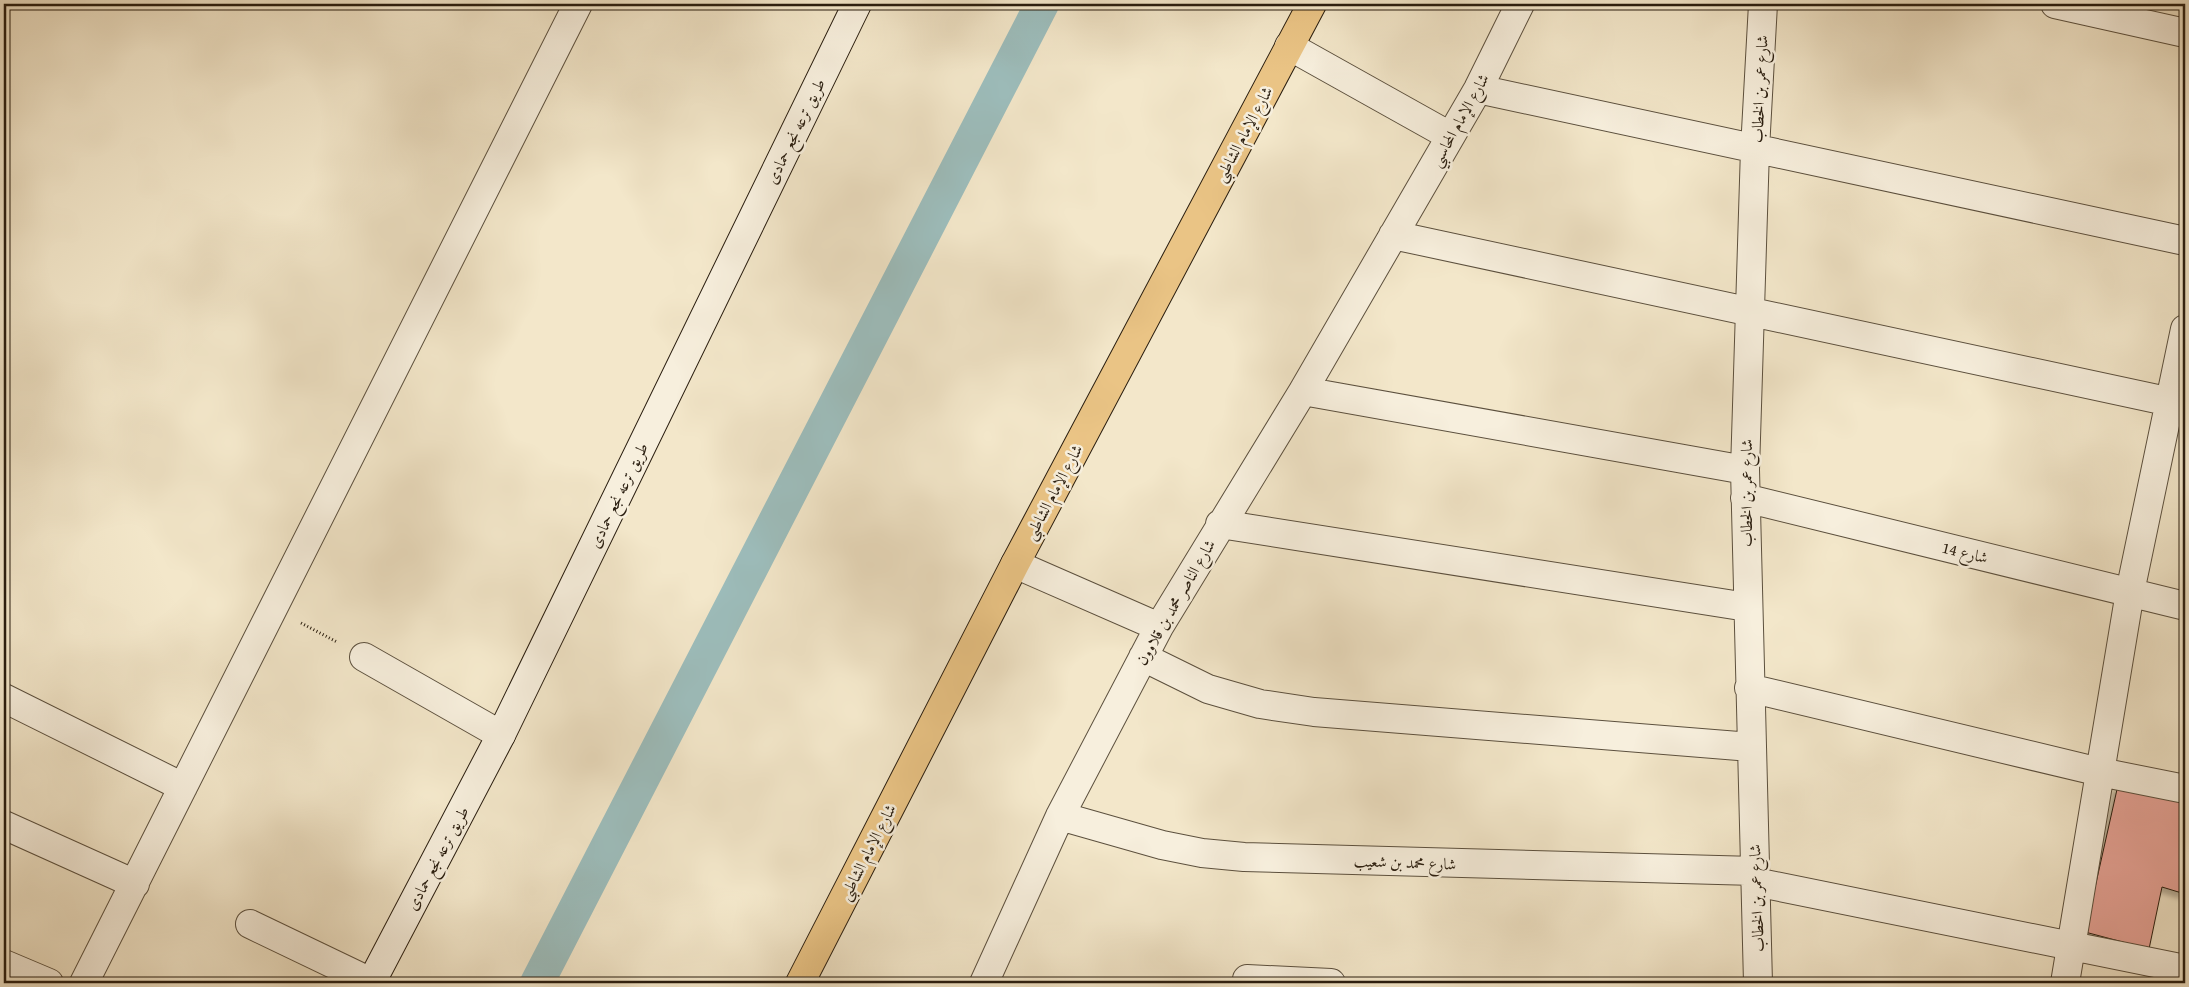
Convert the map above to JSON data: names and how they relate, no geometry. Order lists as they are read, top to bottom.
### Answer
{
  "streets": {
    "main road": ["شارع الإمام الشاطبى"],
    "street": [
      "شارع عمر بن الخطاب",
      "شارع الإمام المحاسبي",
      "طريق ترعه نجع حمادى",
      "شارع 14",
      "شارع الناصر محمد بن قلاوون",
      "شارع محمد بن شعيب"
    ]
  },
  "crossings": [
    ["شارع عمر بن الخطاب", "شارع 14"],
    ["شارع عمر بن الخطاب", "شارع محمد بن شعيب"],
    ["شارع الإمام المحاسبي", "شارع الناصر محمد بن قلاوون"],
    ["شارع الناصر محمد بن قلاوون", "شارع محمد بن شعيب"]
  ]
}
